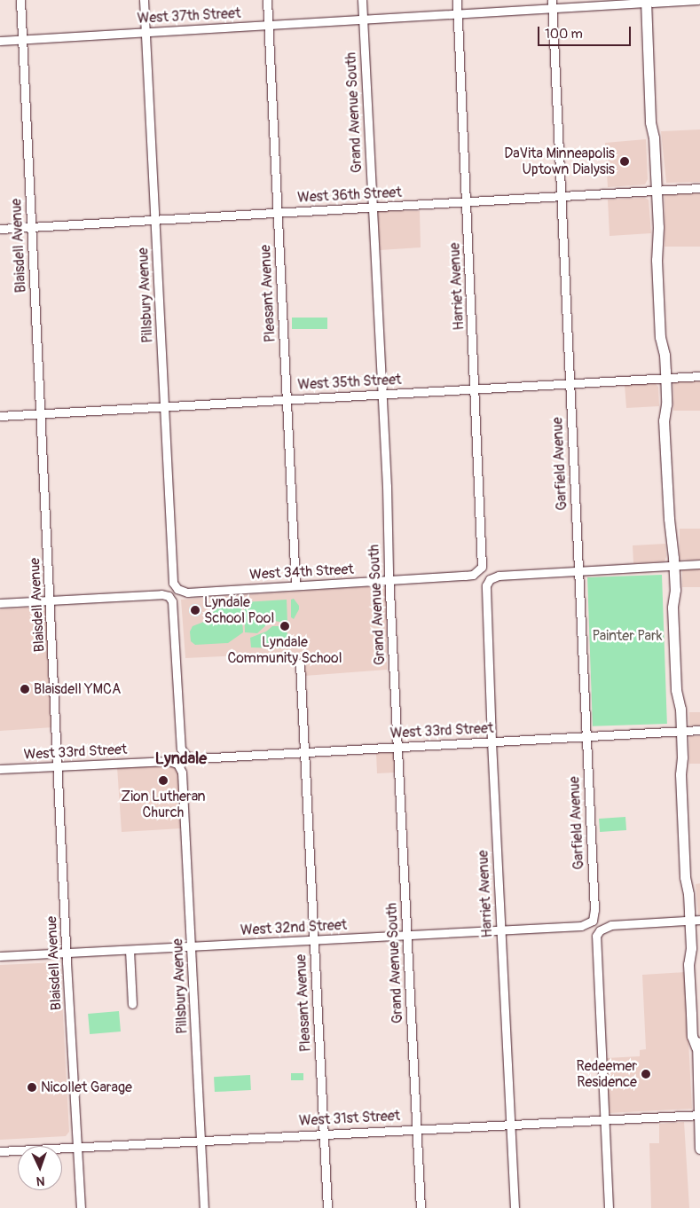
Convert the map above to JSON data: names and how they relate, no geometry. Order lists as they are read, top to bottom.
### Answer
{
  "streets": {
    "street": [
      "West 37th Street",
      "Grand Avenue South",
      "West 36th Street",
      "Blaisdell Avenue",
      "Harriet Avenue",
      "Pleasant Avenue",
      "Pillsbury Avenue",
      "West 35th Street",
      "Garfield Avenue",
      "West 34th Street",
      "West 33rd Street",
      "West 32nd Street",
      "West 31st Street"
    ]
  },
  "crossings": [
    ["West 37th Street", "Grand Avenue South"],
    ["West 37th Street", "Blaisdell Avenue"],
    ["West 37th Street", "Harriet Avenue"],
    ["West 37th Street", "Pleasant Avenue"],
    ["West 37th Street", "Pillsbury Avenue"],
    ["West 37th Street", "Garfield Avenue"],
    ["Grand Avenue South", "West 36th Street"],
    ["Grand Avenue South", "West 35th Street"],
    ["Grand Avenue South", "West 34th Street"],
    ["Grand Avenue South", "West 33rd Street"],
    ["Grand Avenue South", "West 32nd Street"],
    ["Grand Avenue South", "West 31st Street"],
    ["West 36th Street", "Blaisdell Avenue"],
    ["West 36th Street", "Harriet Avenue"],
    ["West 36th Street", "Pleasant Avenue"],
    ["West 36th Street", "Pillsbury Avenue"],
    ["West 36th Street", "Garfield Avenue"],
    ["Blaisdell Avenue", "West 35th Street"],
    ["Blaisdell Avenue", "West 33rd Street"],
    ["Blaisdell Avenue", "West 32nd Street"],
    ["Blaisdell Avenue", "West 31st Street"],
    ["Harriet Avenue", "West 35th Street"],
    ["Harriet Avenue", "Garfield Avenue"],
    ["Harriet Avenue", "West 34th Street"],
    ["Harriet Avenue", "West 33rd Street"],
    ["Harriet Avenue", "West 32nd Street"],
    ["Harriet Avenue", "West 31st Street"],
    ["Pleasant Avenue", "West 35th Street"],
    ["Pleasant Avenue", "West 34th Street"],
    ["Pleasant Avenue", "West 33rd Street"],
    ["Pleasant Avenue", "West 32nd Street"],
    ["Pleasant Avenue", "West 31st Street"],
    ["Pillsbury Avenue", "West 35th Street"],
    ["Pillsbury Avenue", "West 34th Street"],
    ["Pillsbury Avenue", "West 33rd Street"],
    ["Pillsbury Avenue", "West 32nd Street"],
    ["Pillsbury Avenue", "West 31st Street"],
    ["West 35th Street", "Garfield Avenue"],
    ["Garfield Avenue", "West 33rd Street"],
    ["Garfield Avenue", "West 32nd Street"]
  ],
  "districts": ["Lyndale"],
  "parks": ["Painter Park"],
  "places": [
    "DaVita Minneapolis Uptown Dialysis",
    "Lyndale School Pool",
    "Lyndale Community School",
    "Blaisdell YMCA",
    "Zion Lutheran Church",
    "Redeemer Residence",
    "Nicollet Garage"
  ],
  "scale_bar": "100 m",
  "north": "bottom"
}
